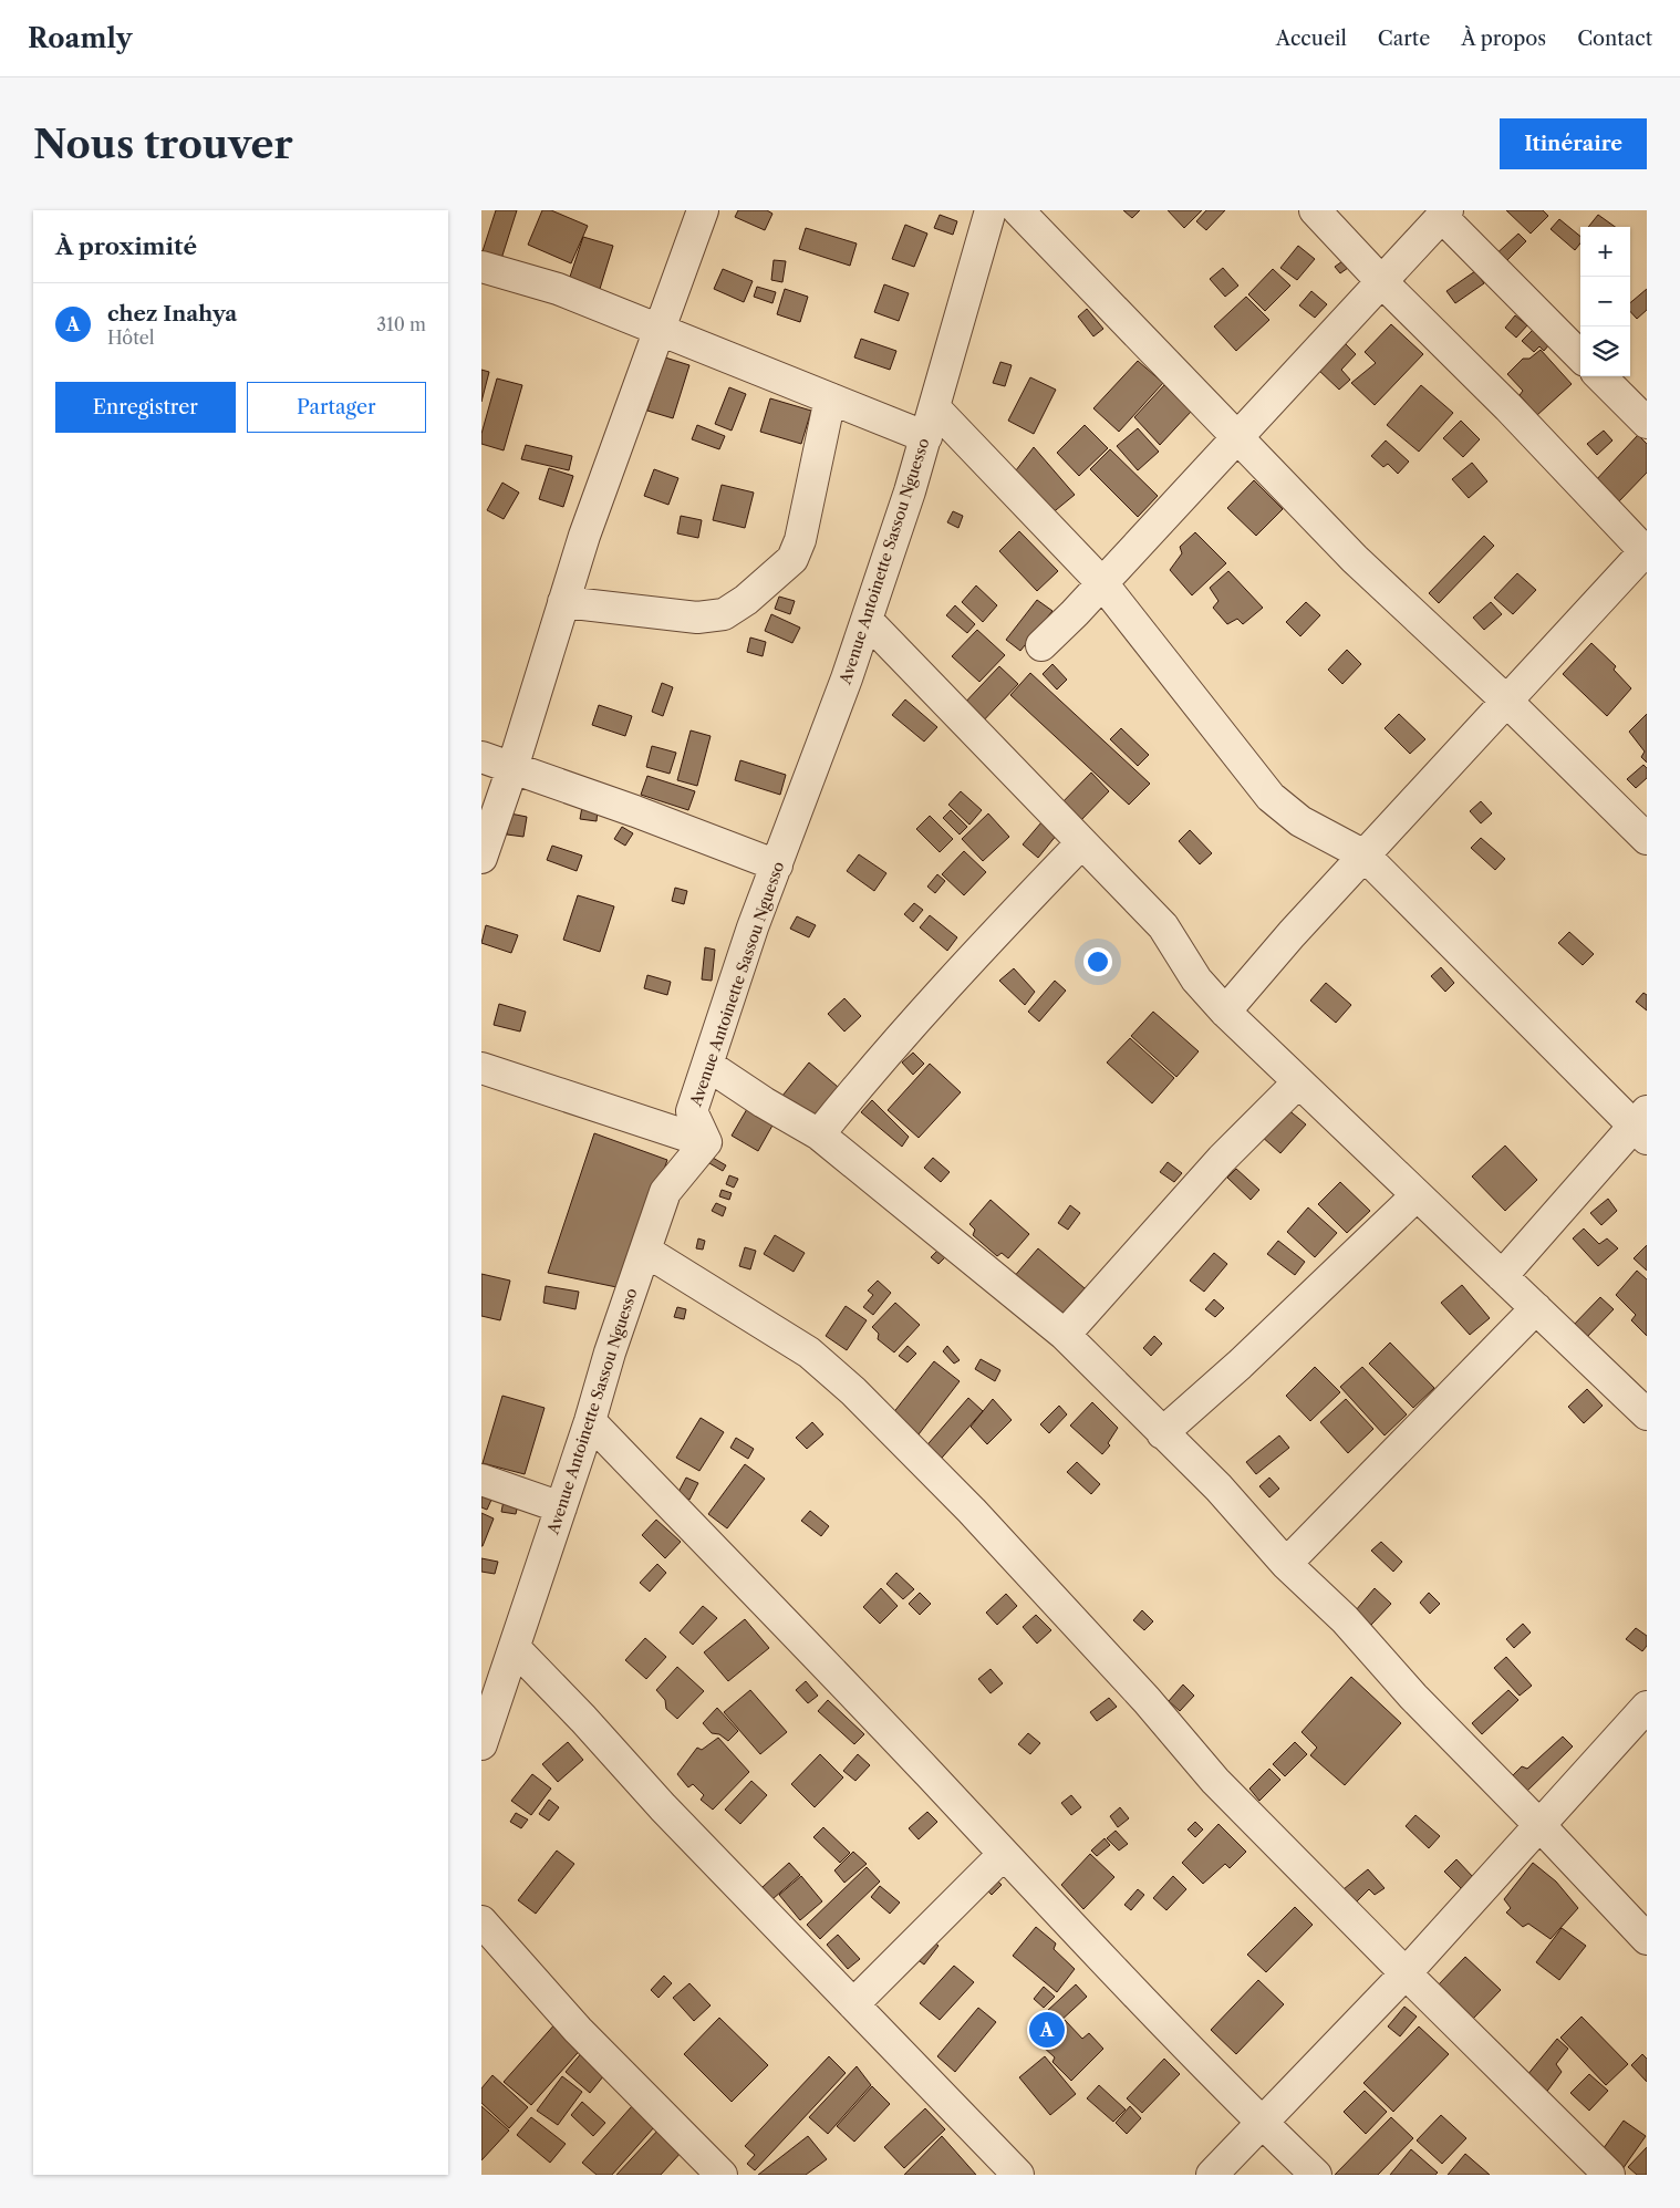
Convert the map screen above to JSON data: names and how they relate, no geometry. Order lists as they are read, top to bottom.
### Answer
{
  "streets": {
    "street": ["Avenue Antoinette Sassou Nguesso"]
  },
  "page": {
    "header": "Roamly",
    "nav": [
      "Accueil",
      "Carte",
      "À propos",
      "Contact"
    ],
    "buttons": [
      "Itinéraire",
      ["Enregistrer", "Partager"]
    ],
    "title": "Nous trouver",
    "heading": "À proximité",
    "map_buttons": ["+", "−"],
    "list": [
      {
        "mark": "A",
        "name": "chez Inahya",
        "note": "Hôtel",
        "value": "310 m"
      }
    ],
    "pins": "A"
  }
}
